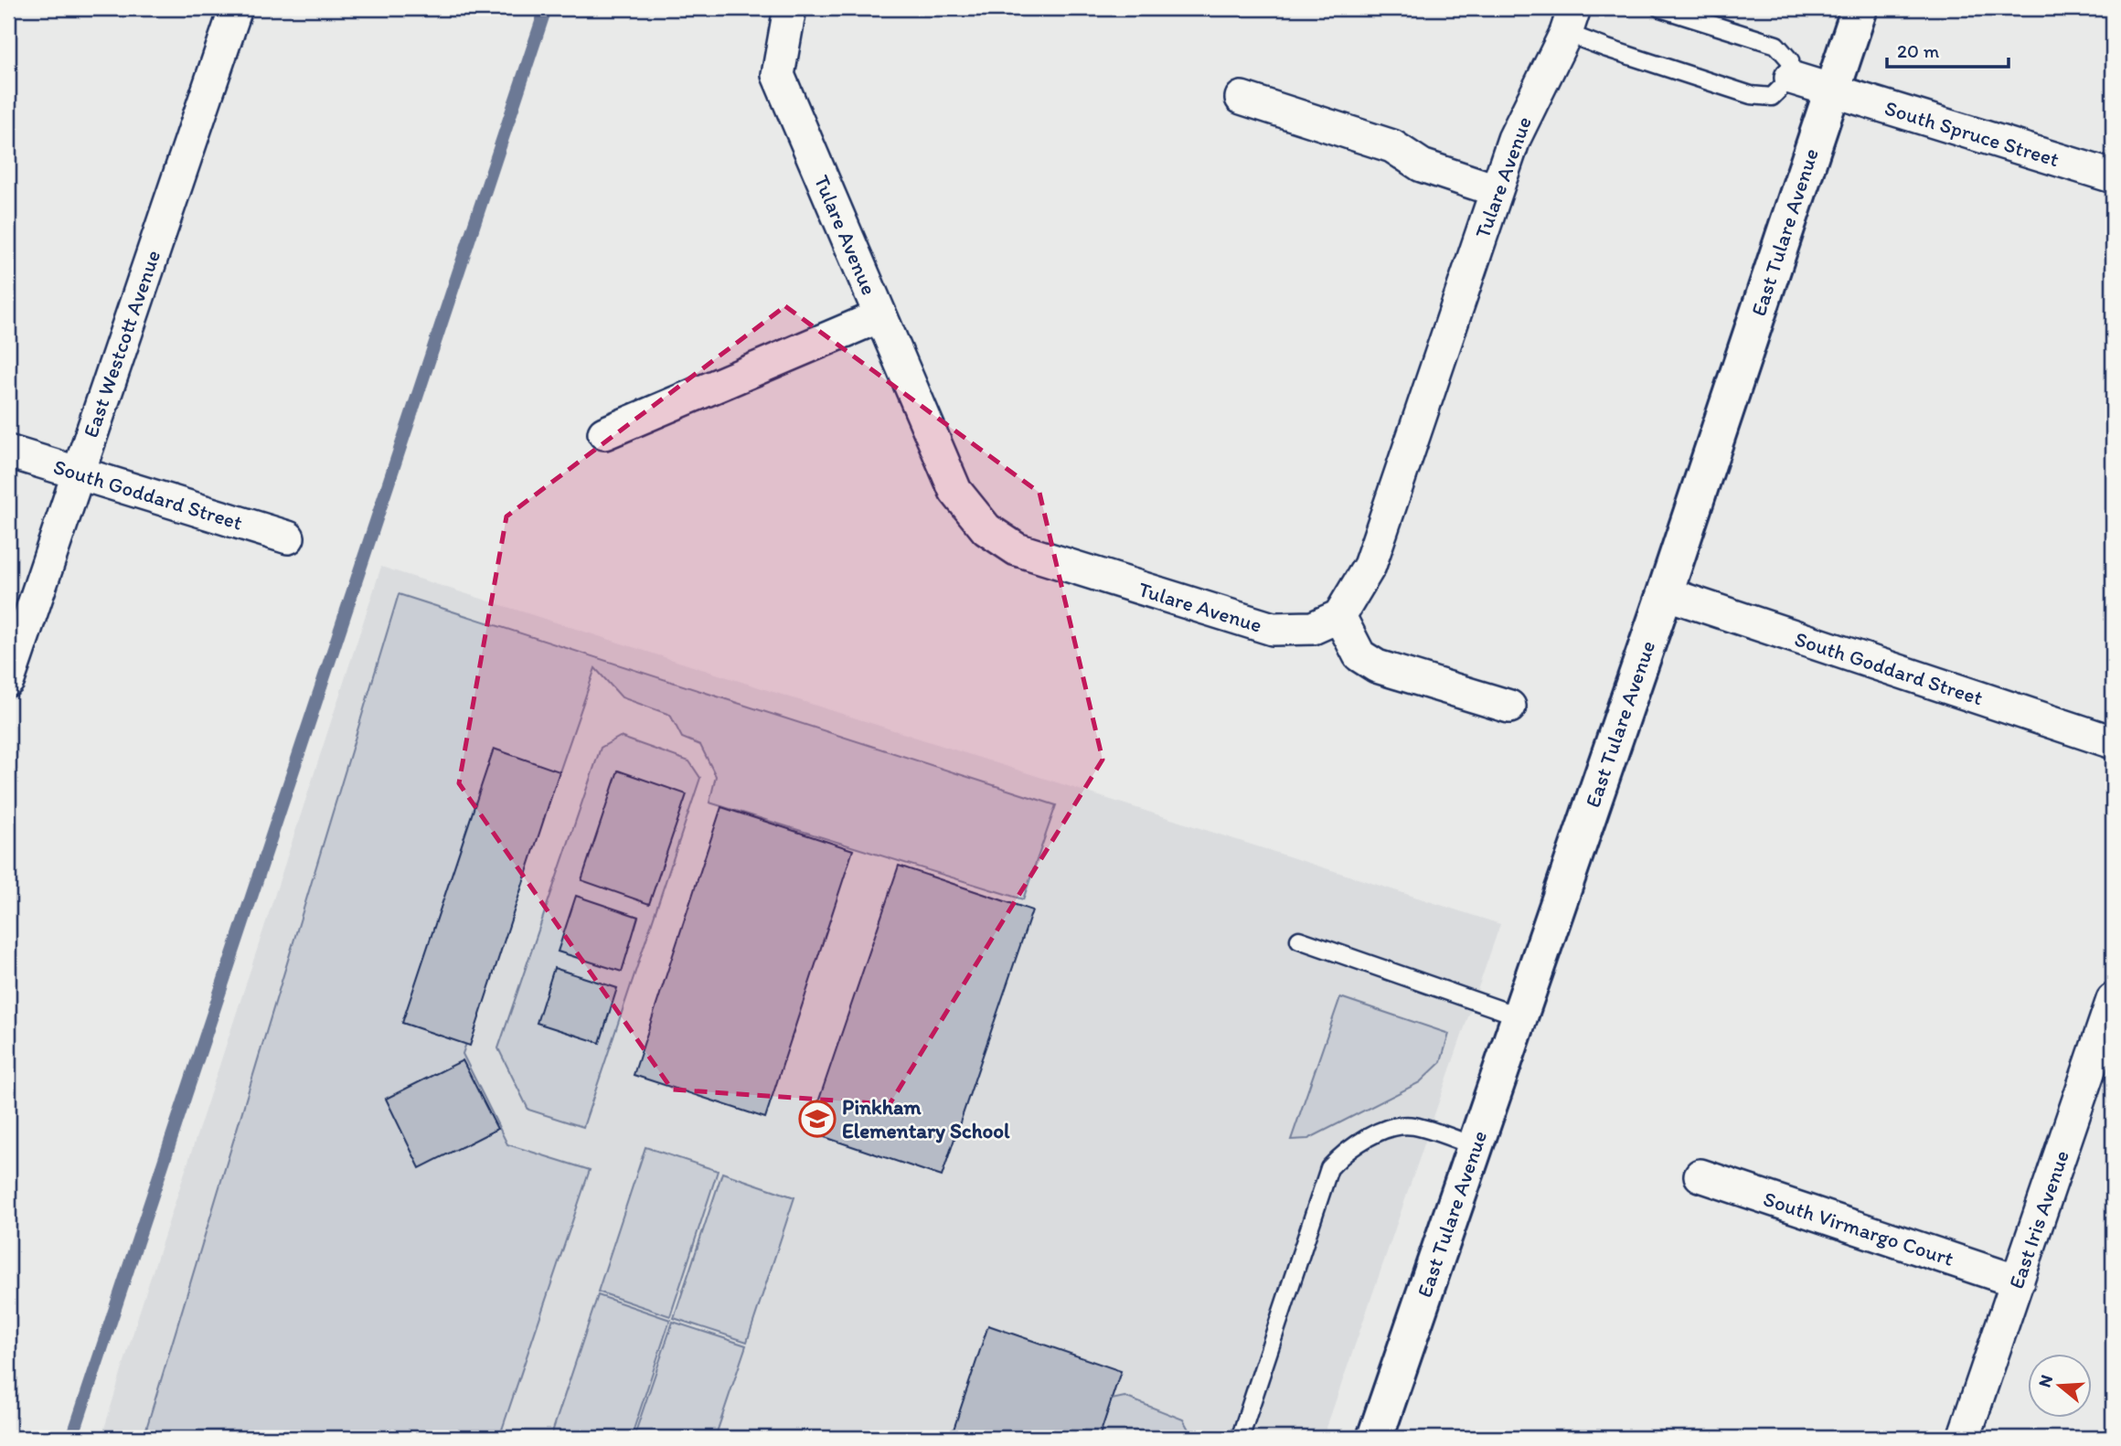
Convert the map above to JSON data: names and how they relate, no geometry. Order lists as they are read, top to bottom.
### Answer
{
  "streets": {
    "street": [
      "South Spruce Street",
      "Tulare Avenue",
      "East Tulare Avenue",
      "East Westcott Avenue",
      "South Goddard Street",
      "East Iris Avenue",
      "South Virmargo Court"
    ]
  },
  "crossings": [
    ["South Spruce Street", "East Tulare Avenue"],
    ["East Tulare Avenue", "South Goddard Street"],
    ["East Westcott Avenue", "South Goddard Street"],
    ["East Iris Avenue", "South Virmargo Court"]
  ],
  "places": {
    "school or university": ["Pinkham Elementary School"]
  },
  "scale_bar": "20 m",
  "north": "left"
}
